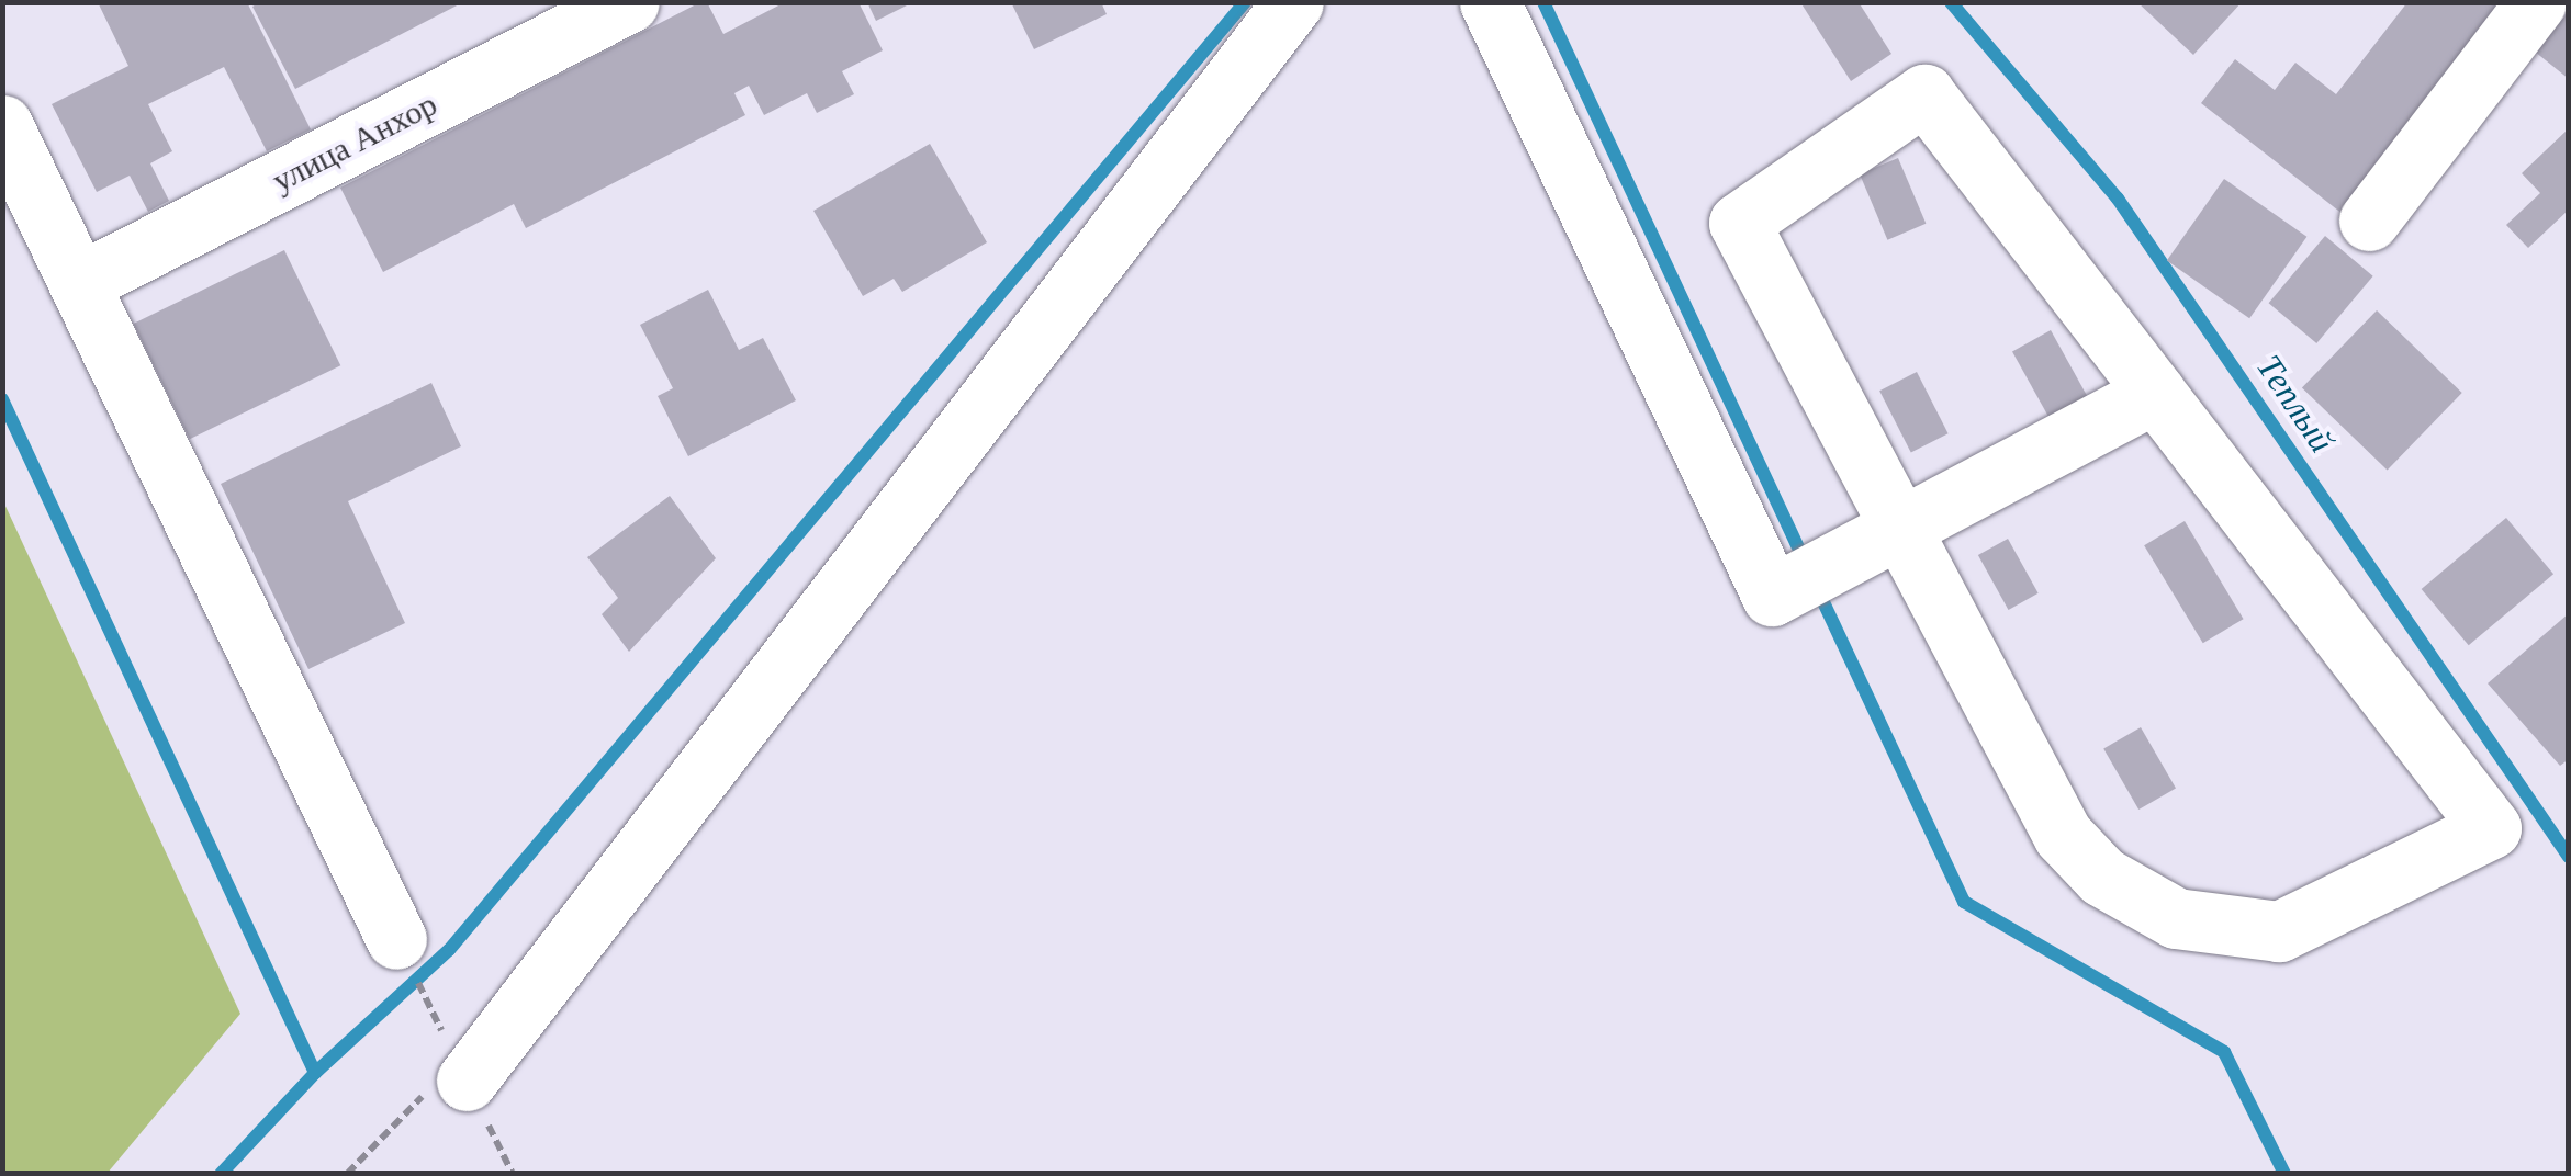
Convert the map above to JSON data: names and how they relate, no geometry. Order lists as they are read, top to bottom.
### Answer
{
  "streets": {
    "street": ["улица Анхор"]
  },
  "water": ["Теплый"]
}
